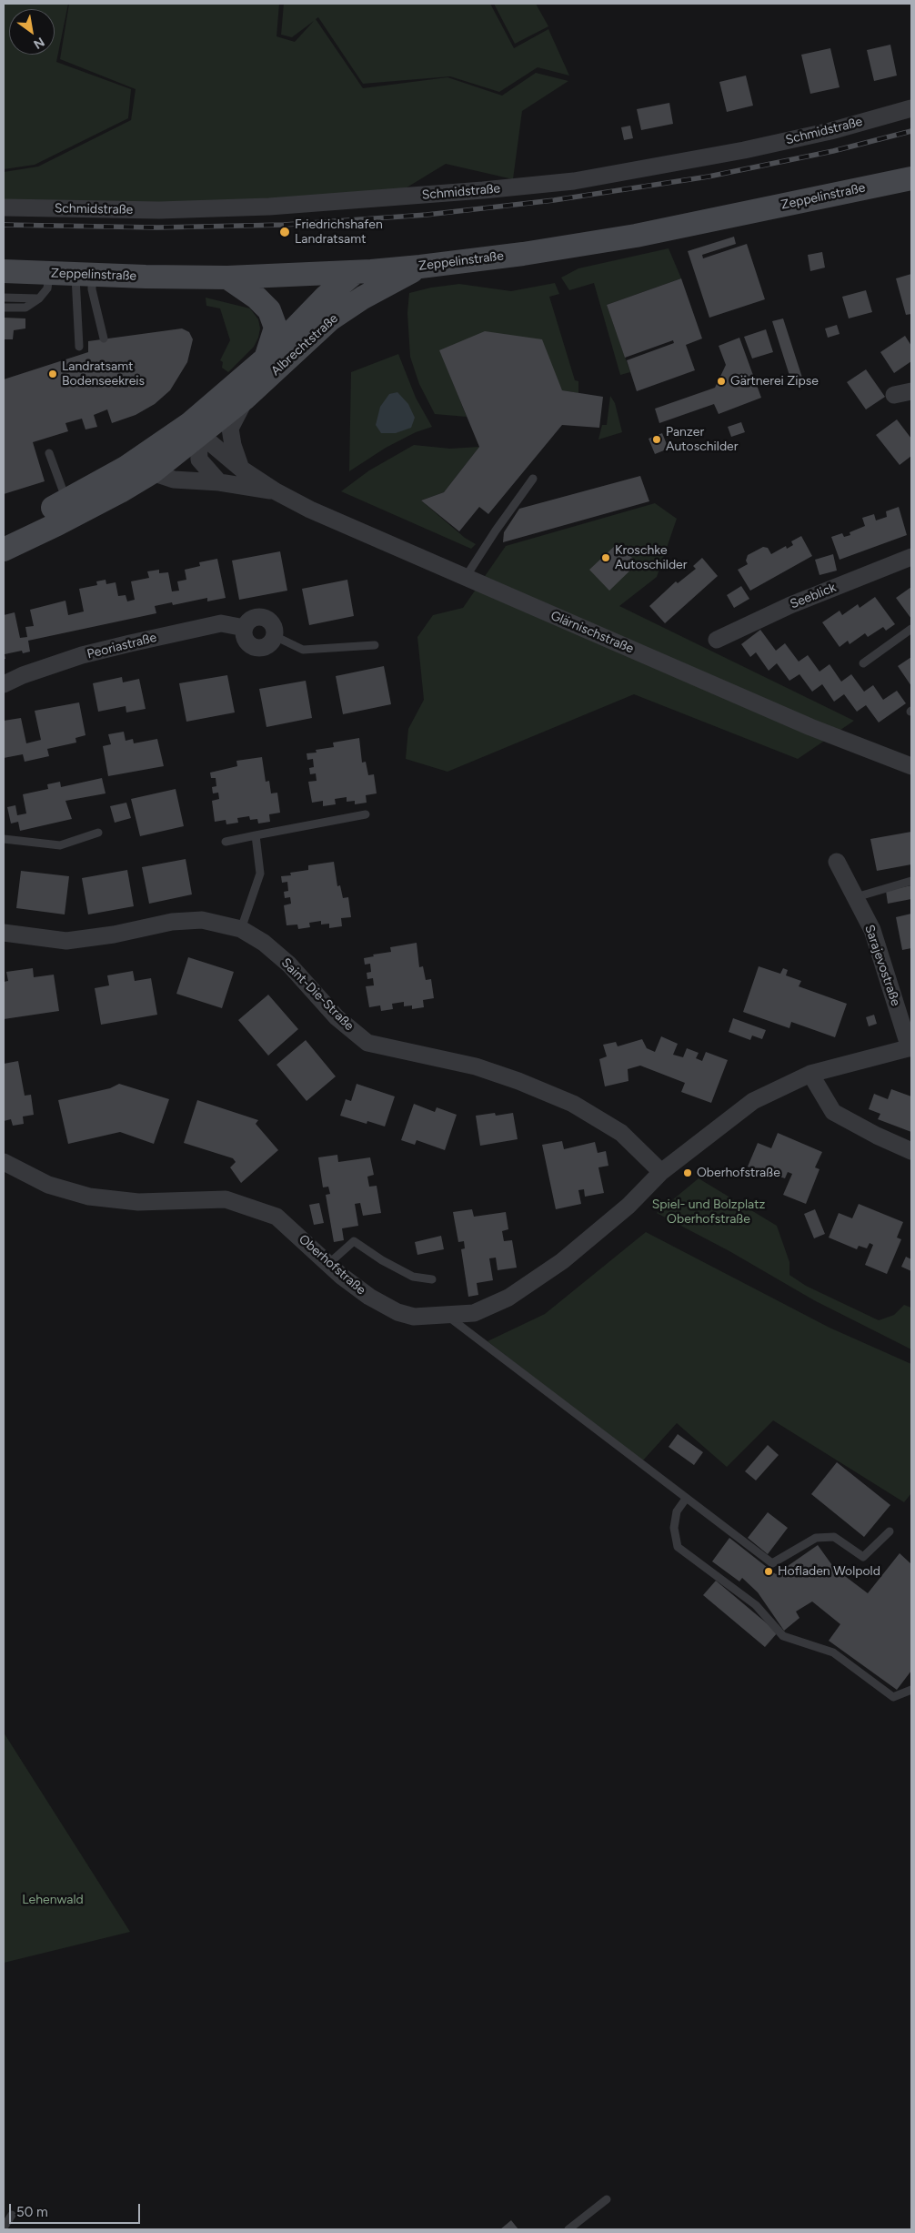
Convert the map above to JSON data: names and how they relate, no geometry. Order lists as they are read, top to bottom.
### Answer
{
  "streets": {
    "main road": ["Zeppelinstraße", "Albrechtstraße"],
    "street": [
      "Schmidstraße",
      "Seeblick",
      "Glärnischstraße",
      "Peoriastraße",
      "Sarajevostraße",
      "Saint-Die-Straße",
      "Oberhofstraße"
    ]
  },
  "crossings": [
    ["Zeppelinstraße", "Albrechtstraße"],
    ["Albrechtstraße", "Glärnischstraße"],
    ["Sarajevostraße", "Oberhofstraße"],
    ["Saint-Die-Straße", "Oberhofstraße"]
  ],
  "parks": ["Spiel- und Bolzplatz Oberhofstraße", "Lehenwald"],
  "places": [
    "Friedrichshafen Landratsamt",
    "Landratsamt Bodenseekreis",
    "Gärtnerei Zipse",
    "Panzer Autoschilder",
    "Kroschke Autoschilder",
    "Oberhofstraße",
    "Hofladen Wolpold"
  ],
  "scale_bar": "50 m",
  "north": "bottom right"
}
